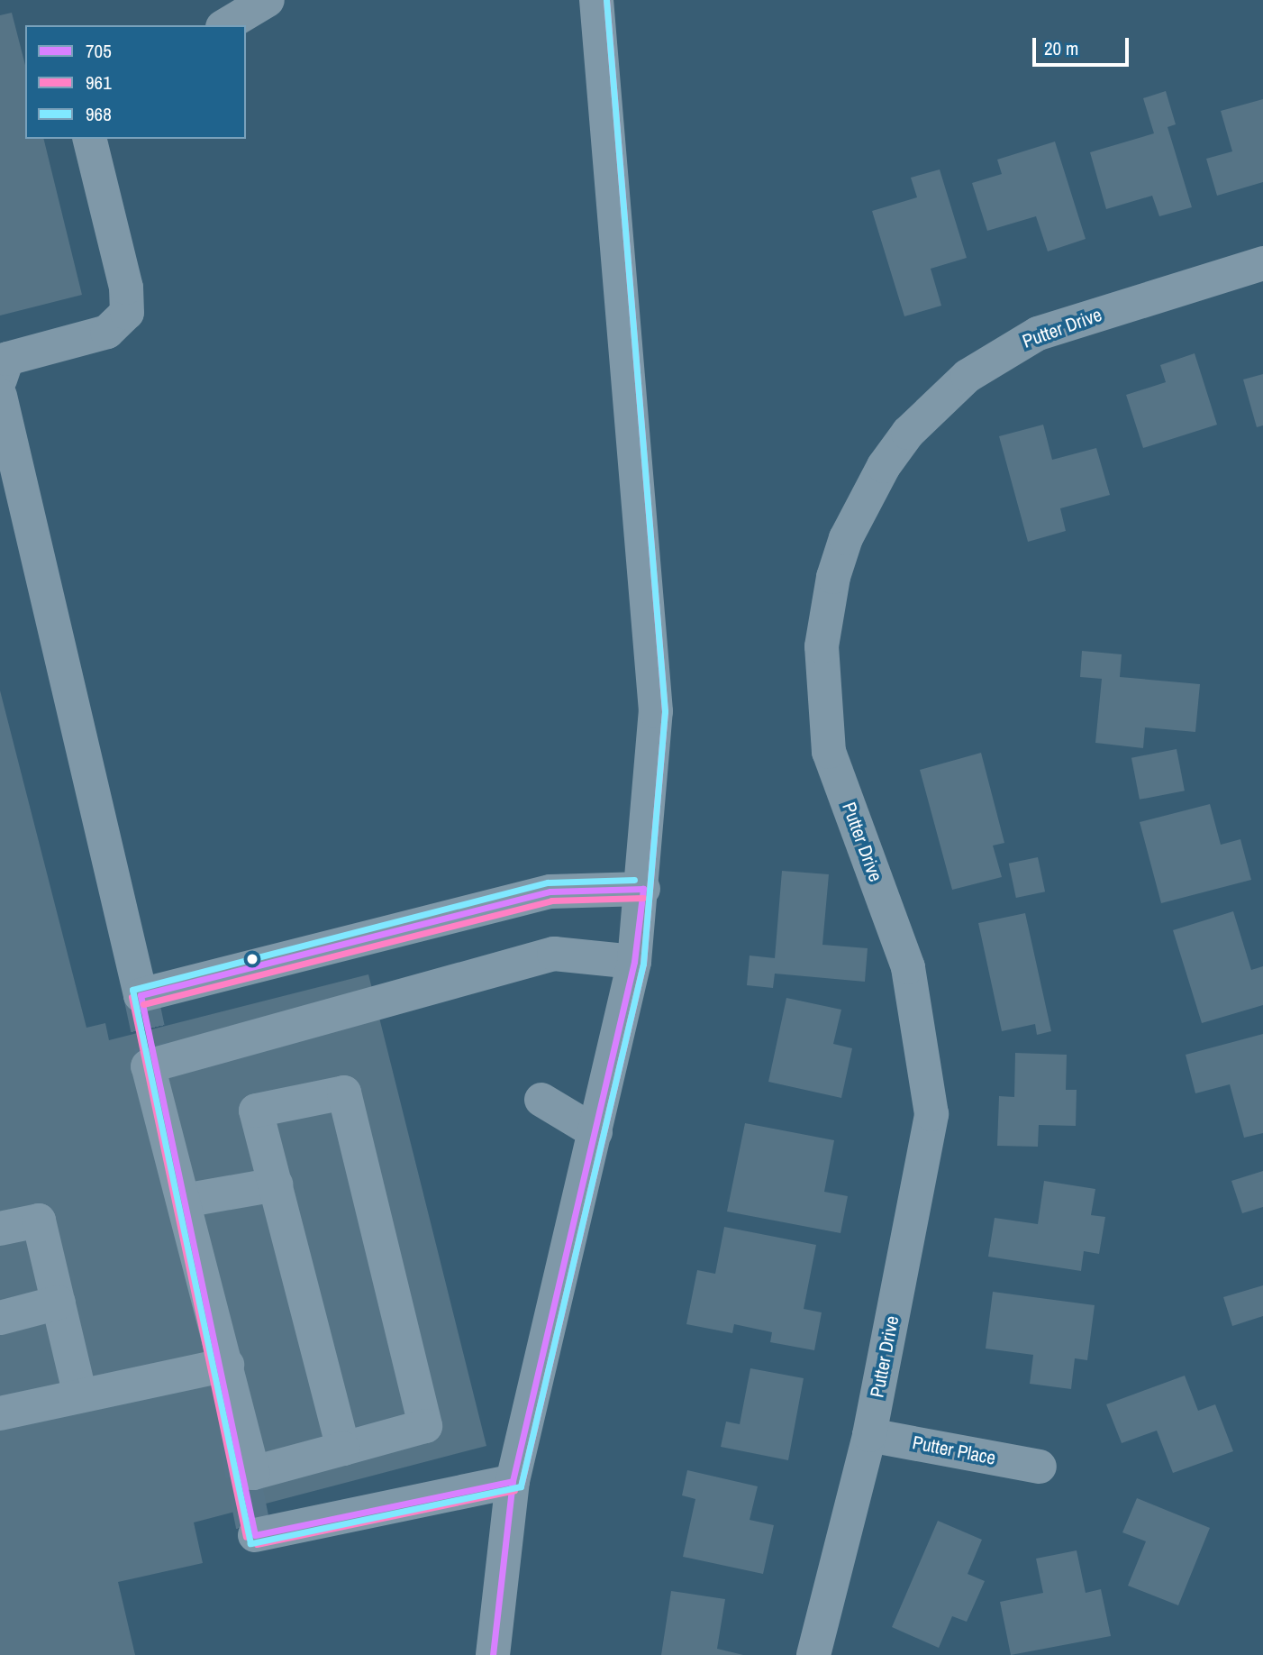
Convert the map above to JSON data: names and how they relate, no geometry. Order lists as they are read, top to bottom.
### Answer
{
  "streets": {
    "street": ["Putter Drive", "Putter Place"]
  },
  "crossings": [
    ["Putter Drive", "Putter Place"]
  ],
  "lines": ["transit line 961", "transit line 968", "transit line 705"],
  "legend": ["705", "961", "968"],
  "scale_bar": "20 m"
}
